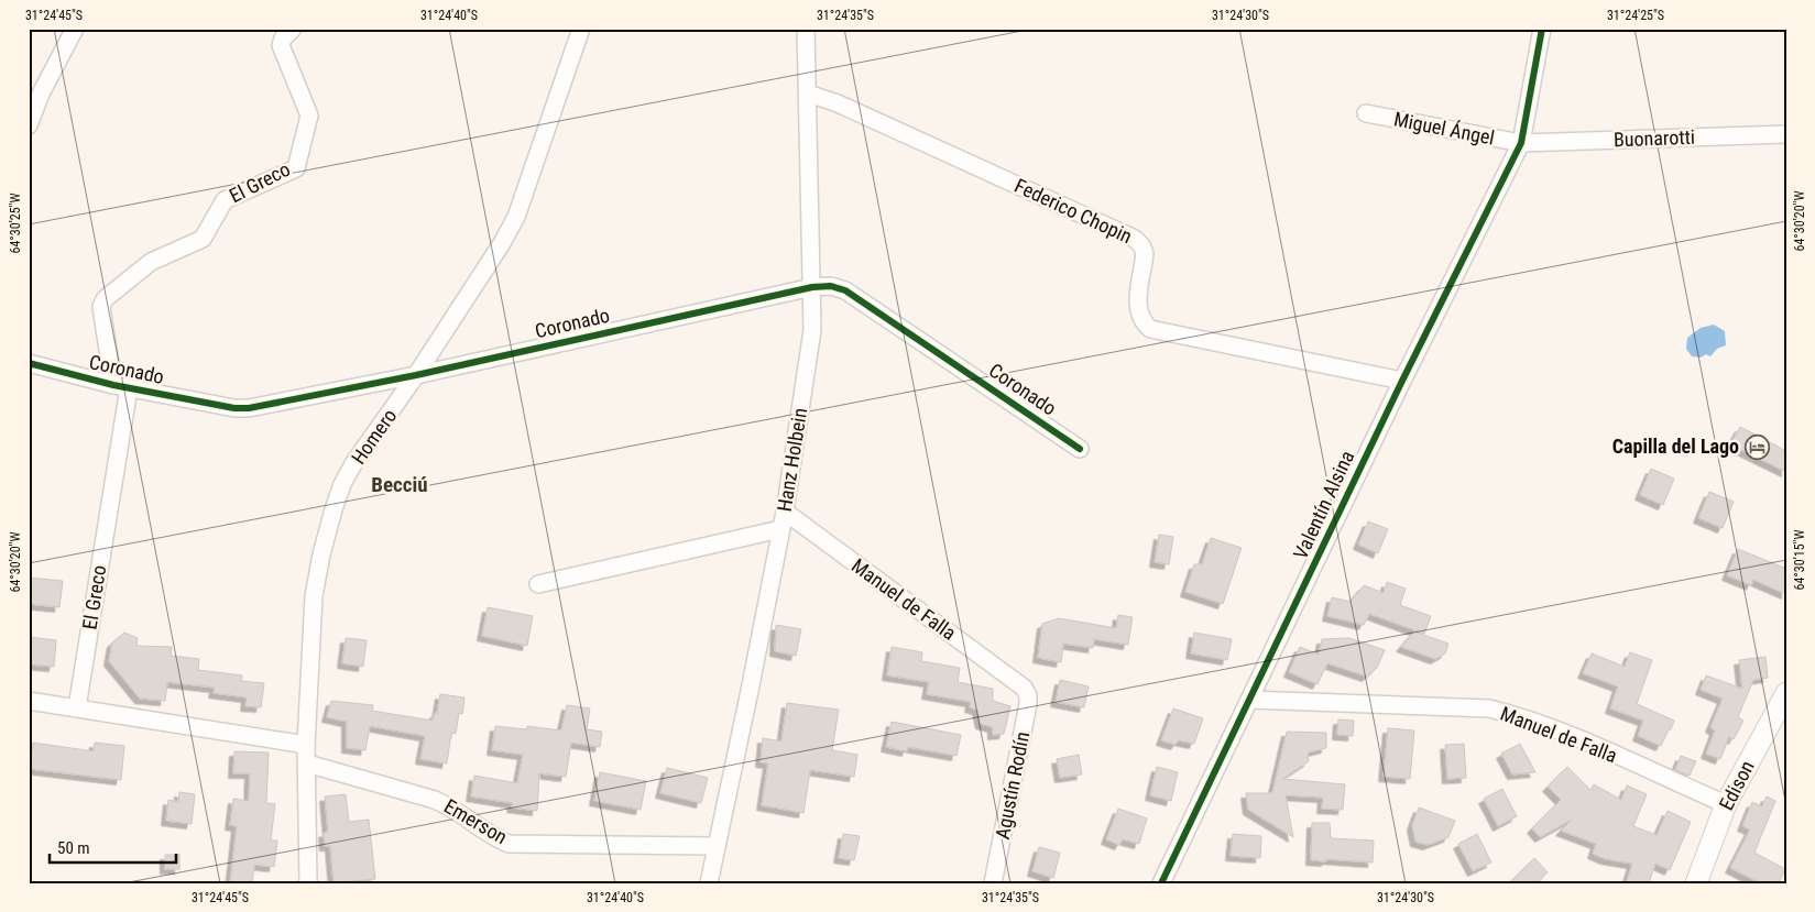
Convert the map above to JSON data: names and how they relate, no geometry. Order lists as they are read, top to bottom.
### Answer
{
  "streets": {
    "street": [
      "Miguel Ángel",
      "Buonarotti",
      "El Greco",
      "Federico Chopin",
      "Coronado",
      "Homero",
      "Hanz Holbein",
      "Valentín Alsina",
      "Manuel de Falla",
      "Agustín Rodín",
      "Edison",
      "Emerson"
    ]
  },
  "crossings": [
    ["Miguel Ángel", "Buonarotti"],
    ["Miguel Ángel", "Valentín Alsina"],
    ["Buonarotti", "Valentín Alsina"],
    ["El Greco", "Coronado"],
    ["Federico Chopin", "Hanz Holbein"],
    ["Federico Chopin", "Valentín Alsina"],
    ["Coronado", "Homero"],
    ["Coronado", "Hanz Holbein"],
    ["Homero", "Emerson"],
    ["Hanz Holbein", "Manuel de Falla"],
    ["Hanz Holbein", "Emerson"],
    ["Valentín Alsina", "Manuel de Falla"],
    ["Manuel de Falla", "Agustín Rodín"],
    ["Manuel de Falla", "Edison"]
  ],
  "districts": ["Becciú"],
  "places": {
    "hotel": ["Capilla del Lago"]
  },
  "scale_bar": "50 m",
  "coordinates": [
    "31°24'45\"S",
    "31°24'40\"S",
    "31°24'35\"S",
    "31°24'30\"S",
    "31°24'25\"S",
    "64°30'20\"W",
    "64°30'25\"W",
    "64°30'15\"W"
  ]
}
